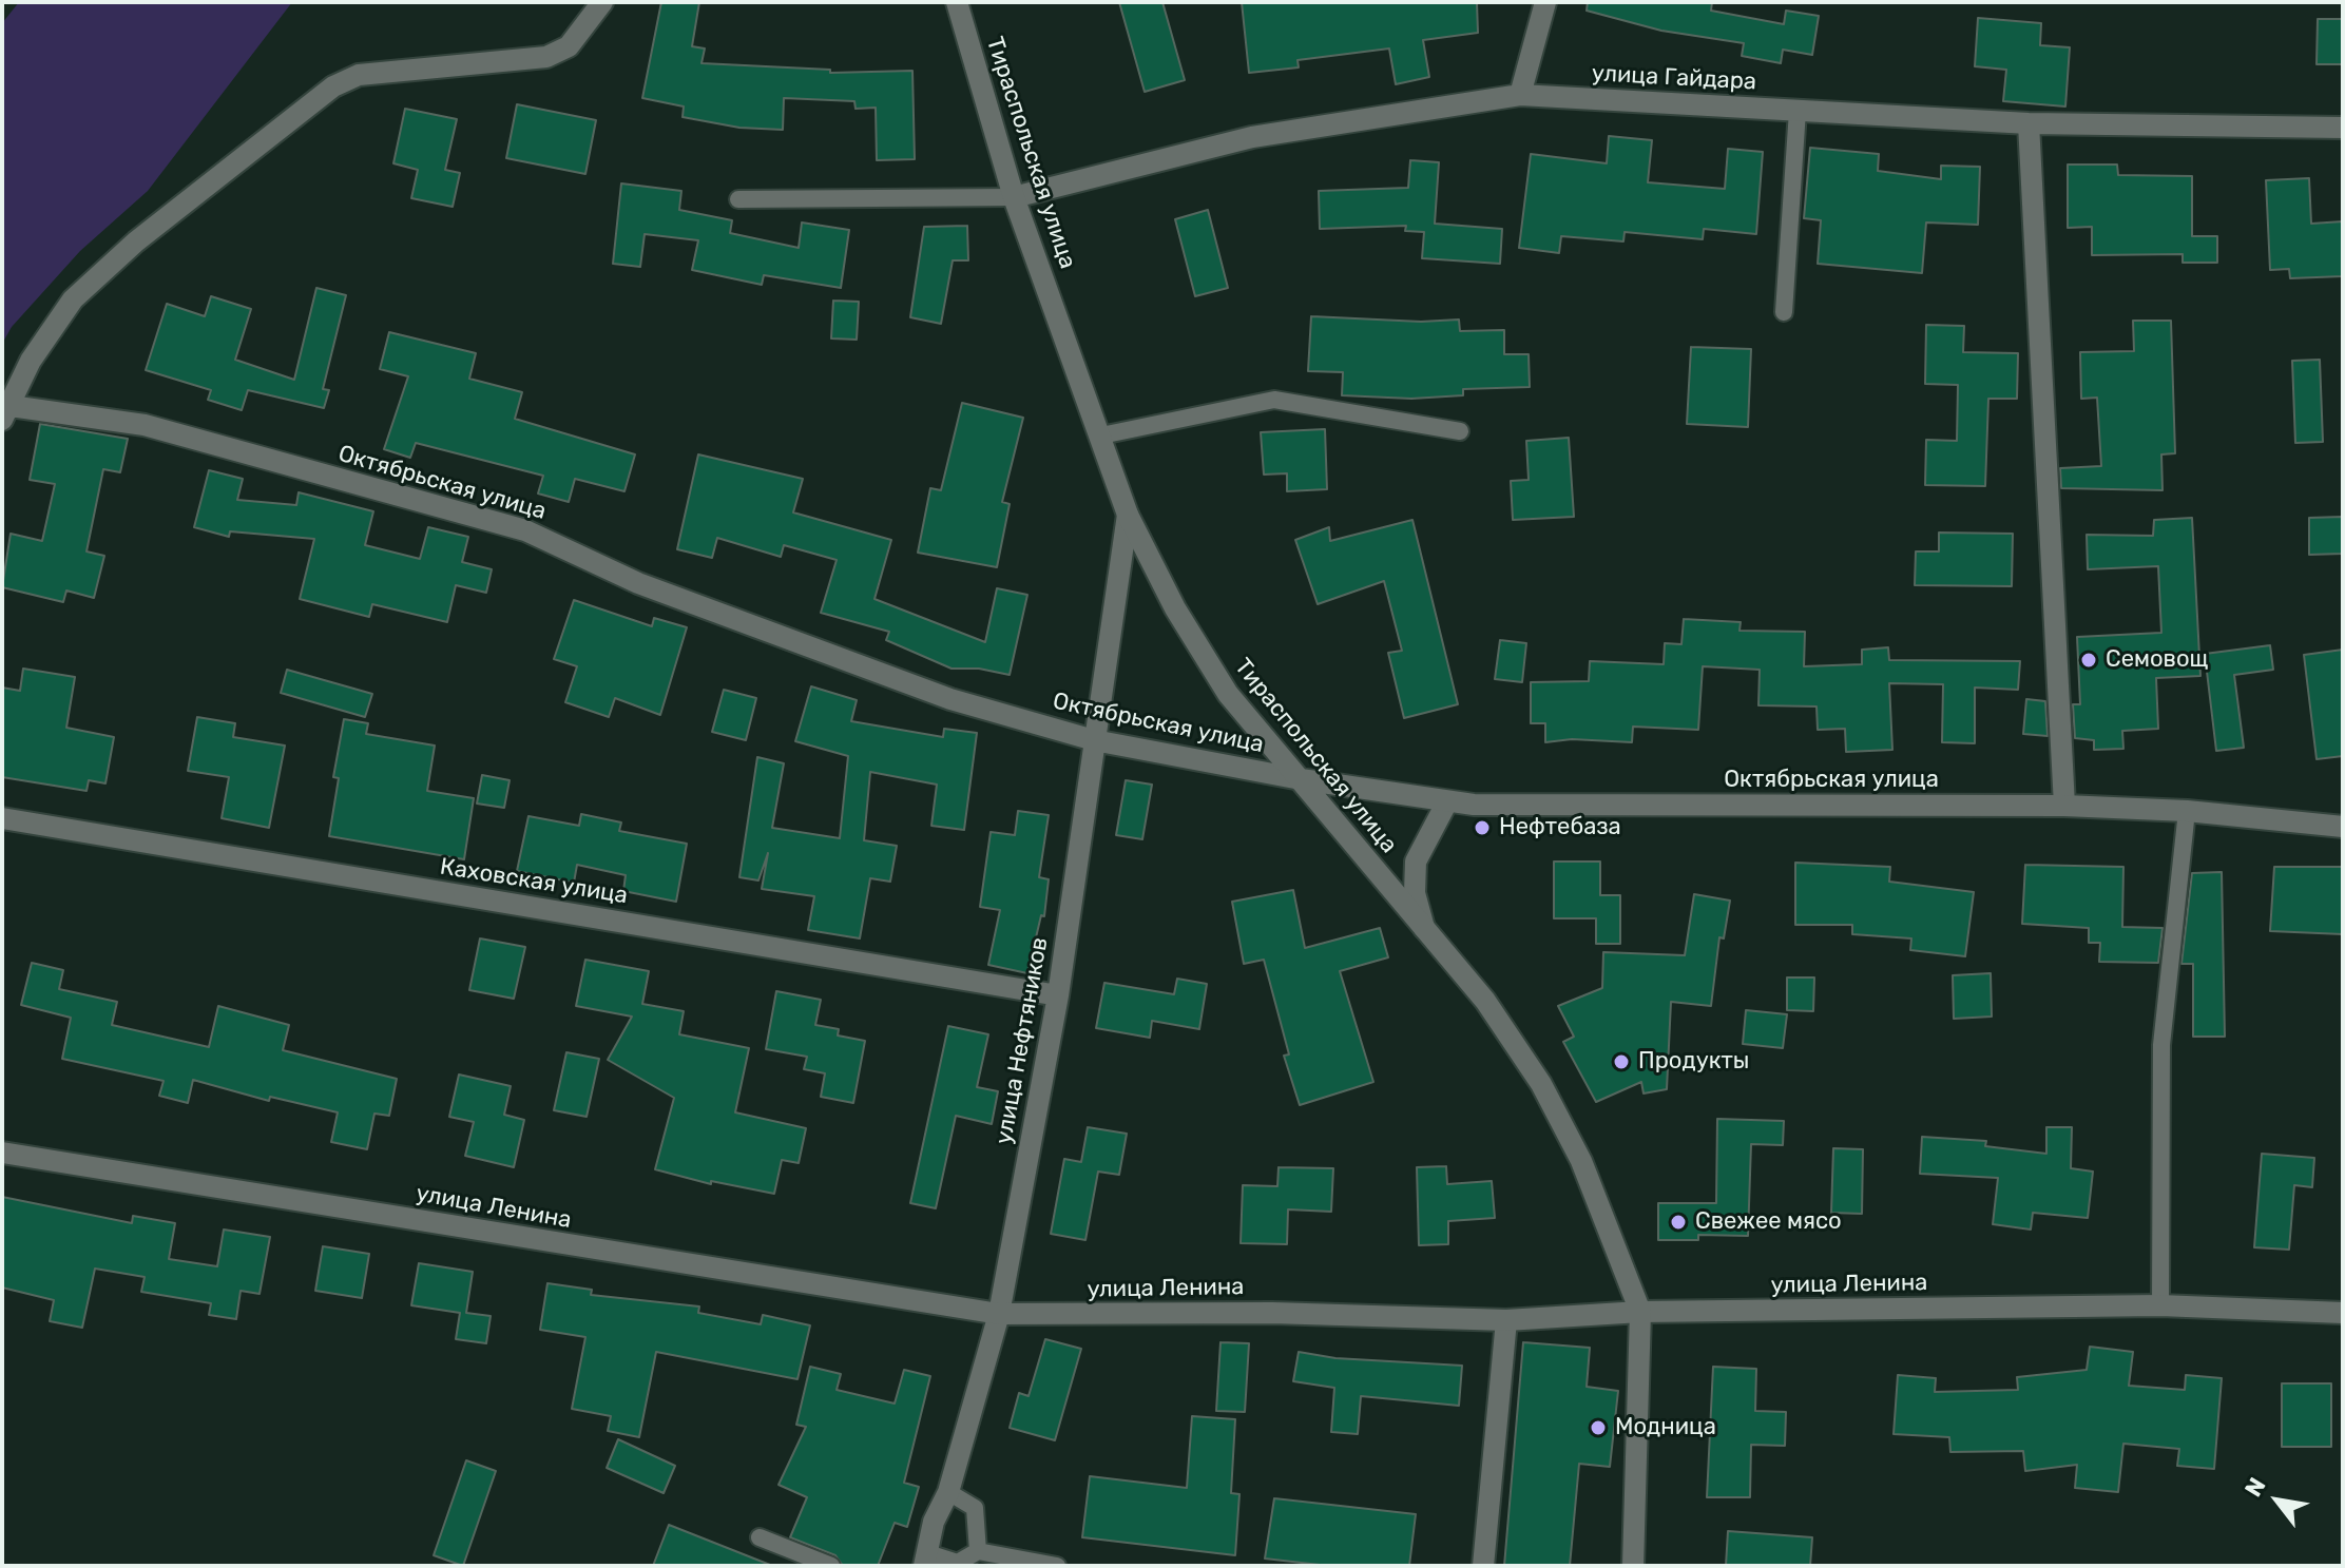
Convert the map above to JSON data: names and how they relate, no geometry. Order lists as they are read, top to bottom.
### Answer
{
  "streets": {
    "street": [
      "улица Гайдара",
      "Тираспольская улица",
      "Октябрьская улица",
      "Каховская улица",
      "улица Нефтяников",
      "улица Ленина"
    ]
  },
  "crossings": [
    ["улица Гайдара", "Тираспольская улица"],
    ["Тираспольская улица", "Октябрьская улица"],
    ["Тираспольская улица", "улица Нефтяников"],
    ["Тираспольская улица", "улица Ленина"],
    ["Октябрьская улица", "улица Нефтяников"],
    ["Каховская улица", "улица Нефтяников"],
    ["улица Нефтяников", "улица Ленина"]
  ],
  "places": [
    "Семовощ",
    "Нефтебаза",
    "Продукты",
    "Свежее мясо",
    "Модница"
  ],
  "north": "top left"
}
